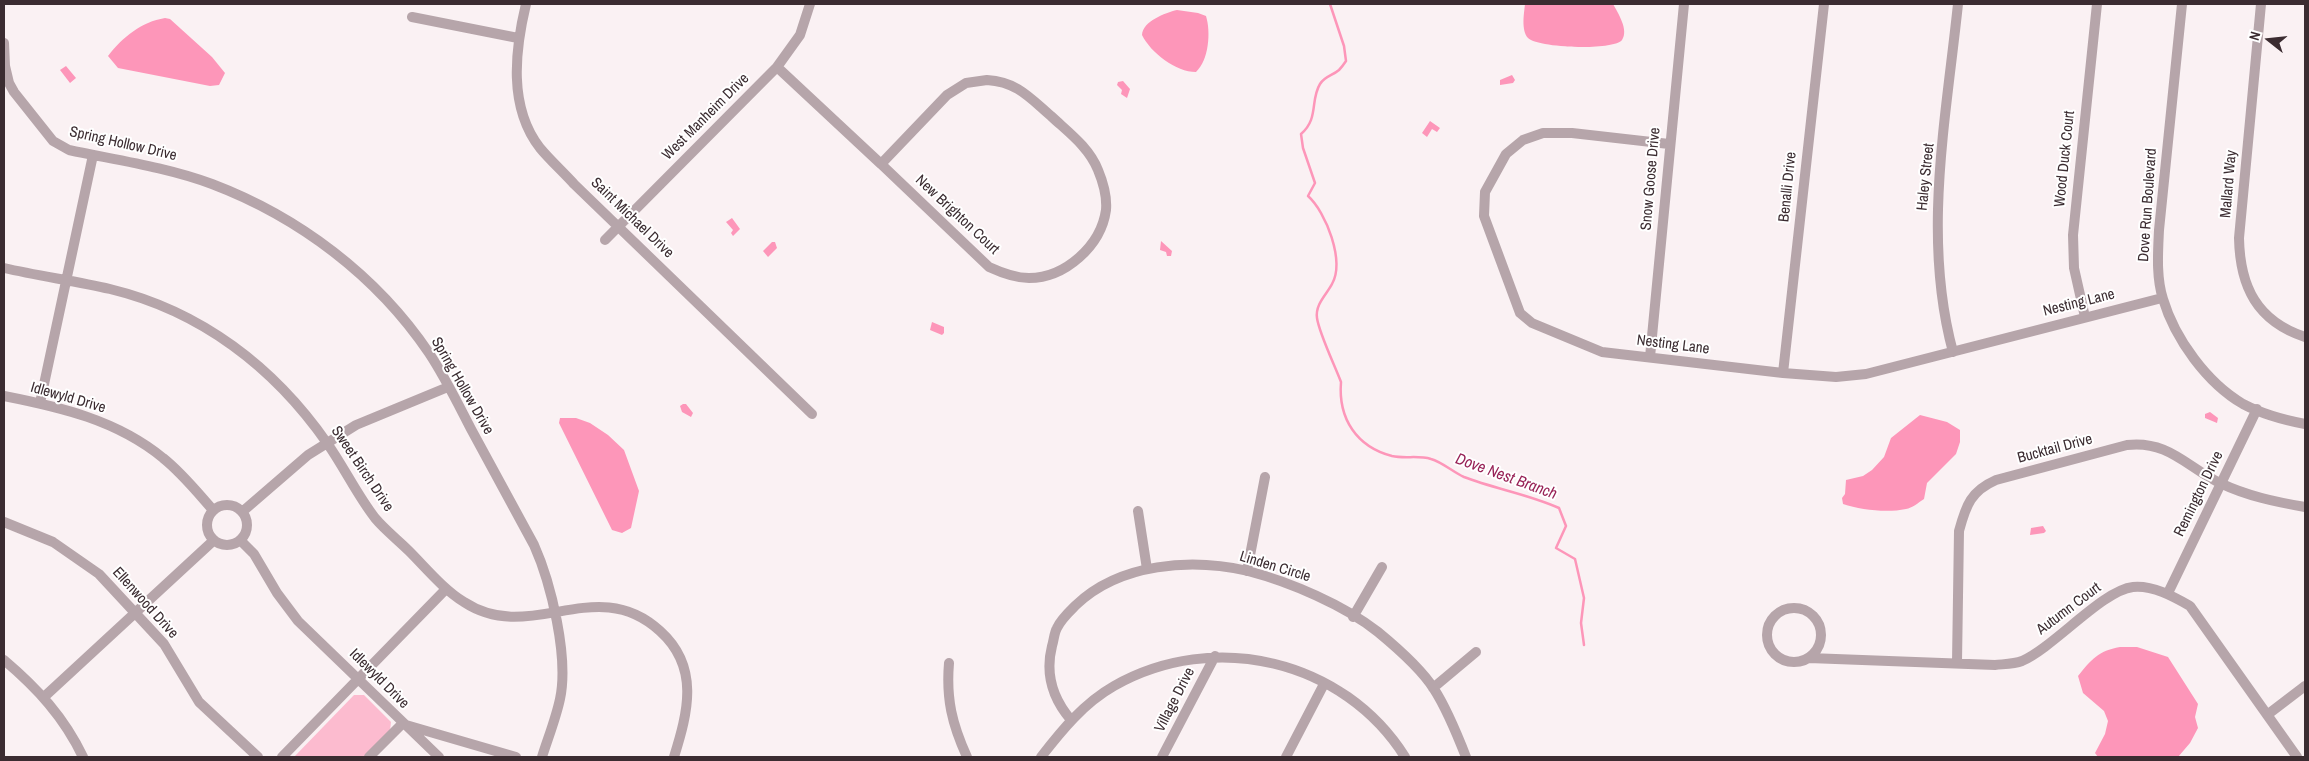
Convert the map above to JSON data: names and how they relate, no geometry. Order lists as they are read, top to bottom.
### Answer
{
  "streets": {
    "street": [
      "West Manheim Drive",
      "Spring Hollow Drive",
      "Wood Duck Court",
      "Haley Street",
      "Snow Goose Drive",
      "Mallard Way",
      "Benalli Drive",
      "Dove Run Boulevard",
      "New Brighton Court",
      "Saint Michael Drive",
      "Nesting Lane",
      "Idlewyld Drive",
      "Bucktail Drive",
      "Sweet Birch Drive",
      "Remington Drive",
      "Linden Circle",
      "Ellenwood Drive",
      "Autumn Court",
      "Village Drive"
    ]
  },
  "crossings": [
    ["West Manheim Drive", "New Brighton Court"],
    ["West Manheim Drive", "Saint Michael Drive"],
    ["Spring Hollow Drive", "Sweet Birch Drive"],
    ["Wood Duck Court", "Nesting Lane"],
    ["Haley Street", "Nesting Lane"],
    ["Snow Goose Drive", "Nesting Lane"],
    ["Benalli Drive", "Nesting Lane"],
    ["Dove Run Boulevard", "Nesting Lane"],
    ["Dove Run Boulevard", "Remington Drive"],
    ["Bucktail Drive", "Remington Drive"],
    ["Bucktail Drive", "Autumn Court"],
    ["Remington Drive", "Autumn Court"]
  ],
  "water": ["Dove Nest Branch"],
  "north": "left"
}
